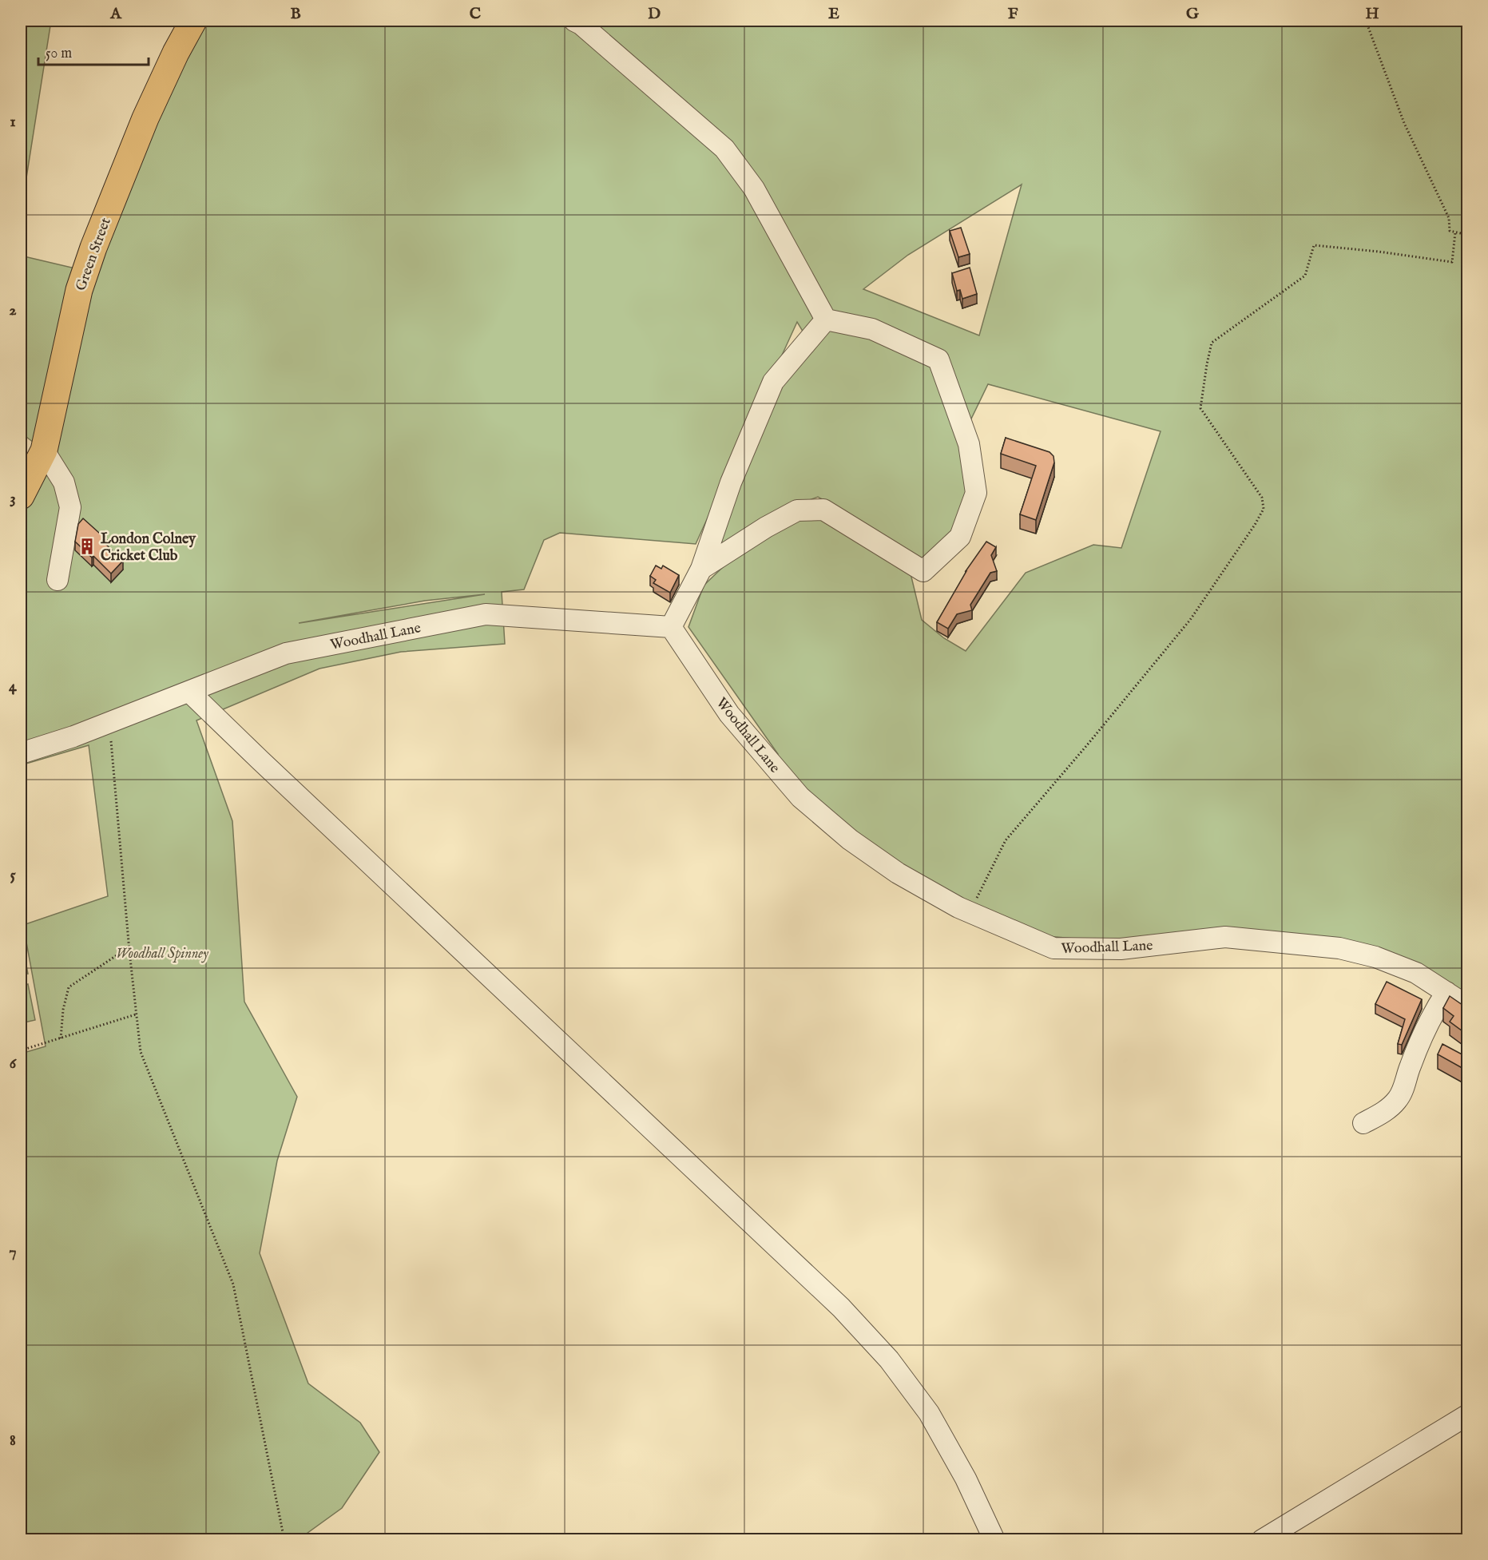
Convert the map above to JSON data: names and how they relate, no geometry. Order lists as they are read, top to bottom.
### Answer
{
  "streets": {
    "main road": ["Green Street"],
    "street": ["Woodhall Lane"]
  },
  "parks": ["Woodhall Spinney"],
  "places": {
    "building": ["London Colney Cricket Club"]
  },
  "scale_bar": "50 m",
  "grid": {
    "columns": [
      "A",
      "B",
      "C",
      "D",
      "E",
      "F",
      "G",
      "H"
    ],
    "rows": [
      "1",
      "2",
      "3",
      "4",
      "5",
      "6",
      "7",
      "8"
    ]
  }
}
